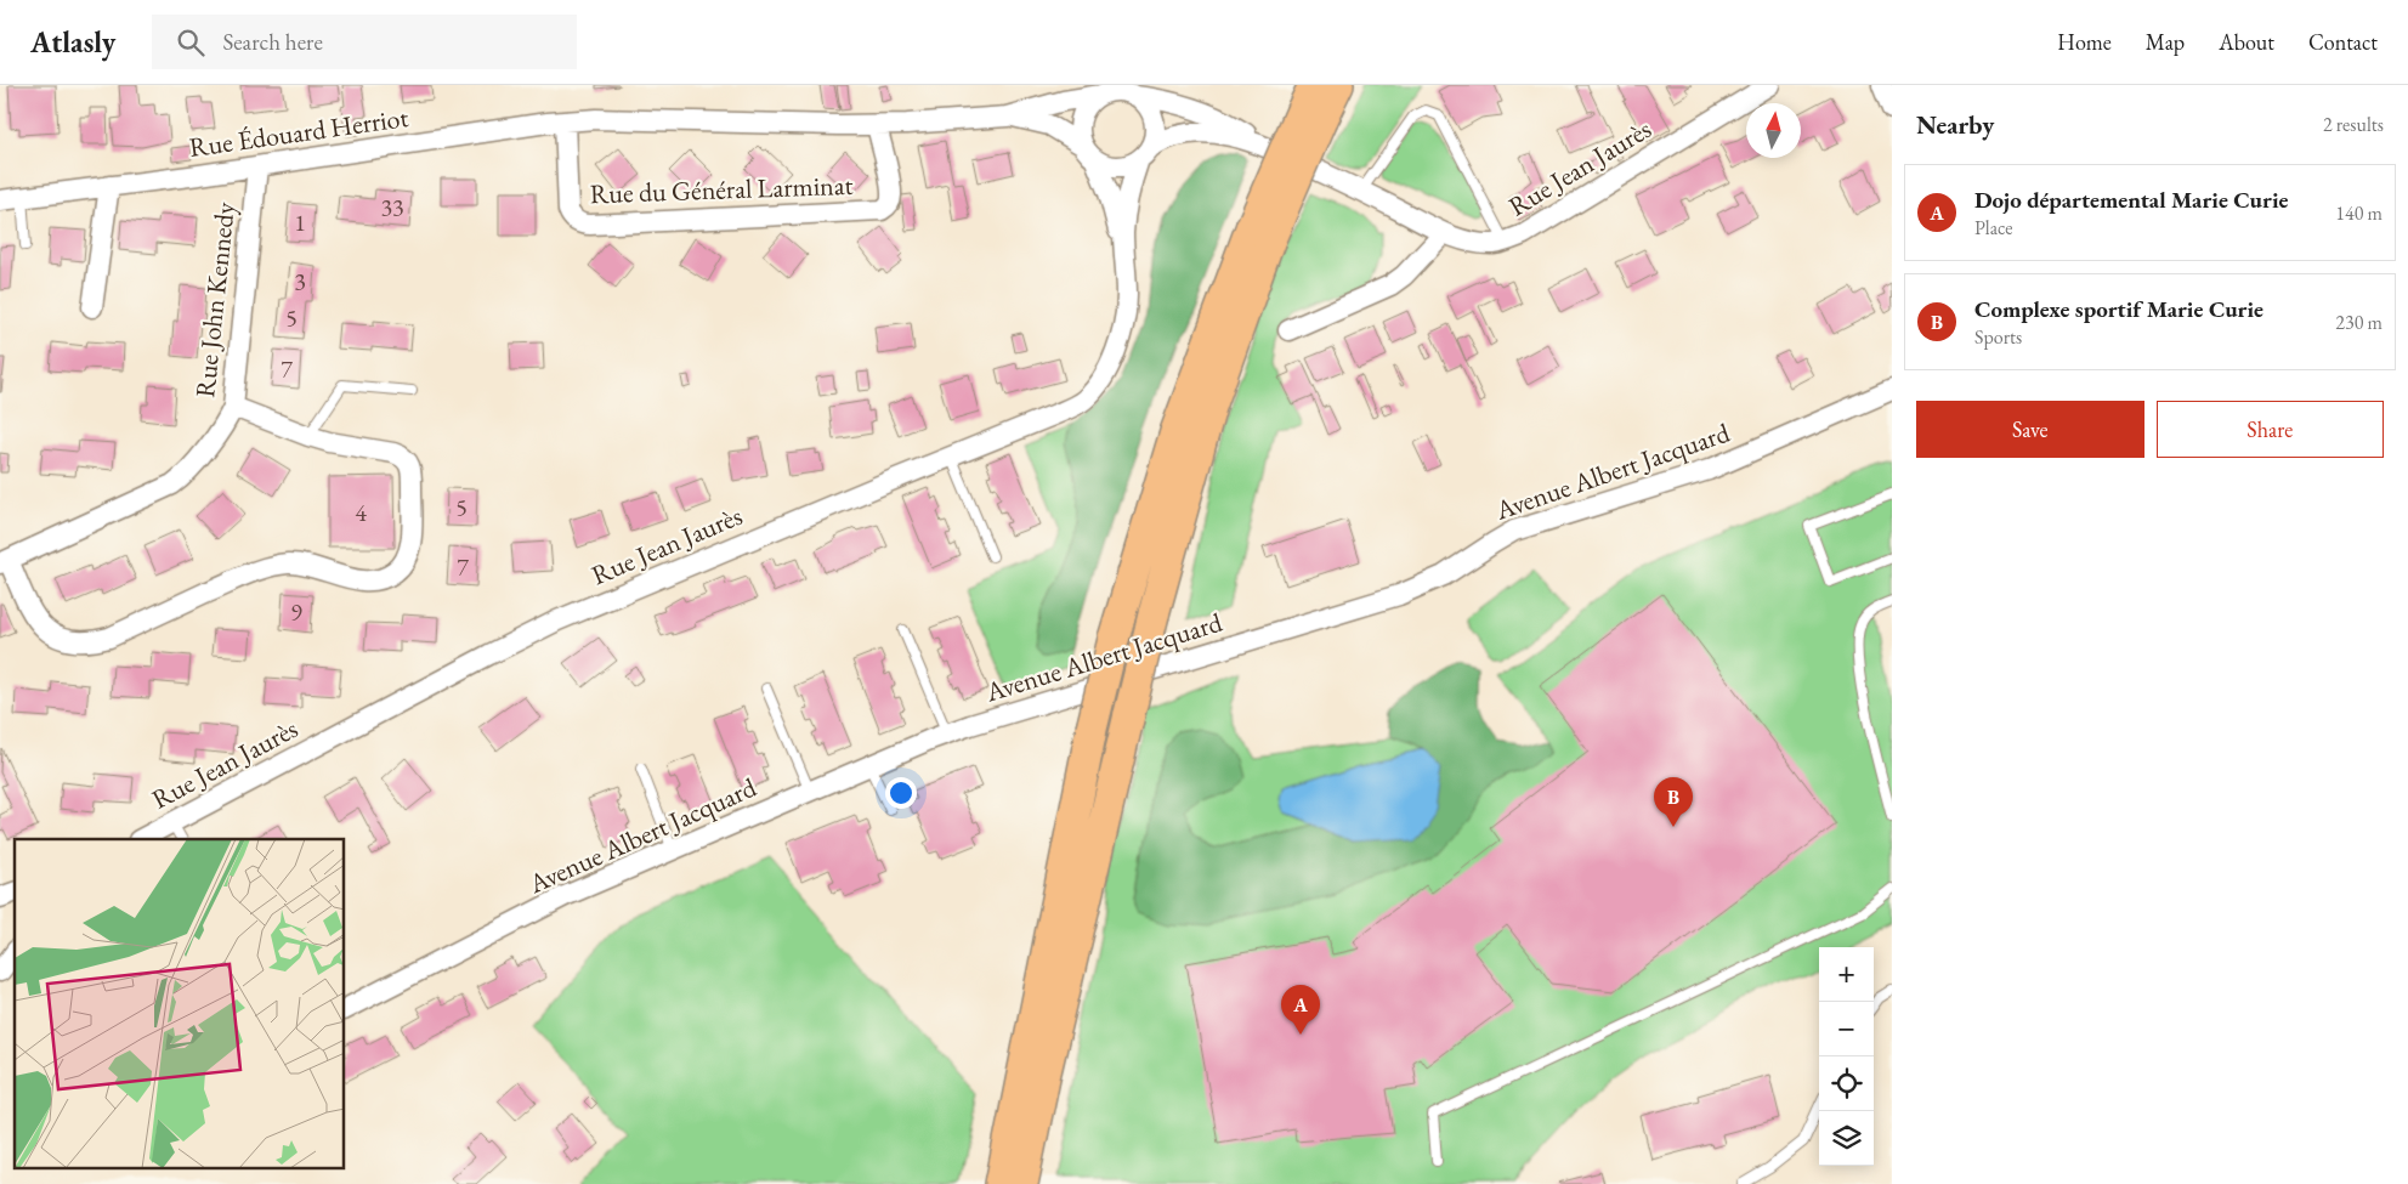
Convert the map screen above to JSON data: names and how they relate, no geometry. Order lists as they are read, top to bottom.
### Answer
{
  "streets": {
    "street": [
      "Rue Édouard Herriot",
      "Rue Jean Jaurès",
      "Rue du Général Larminat",
      "Rue John Kennedy",
      "Avenue Albert Jacquard"
    ]
  },
  "crossings": [
    ["Rue Édouard Herriot", "Rue Jean Jaurès"],
    ["Rue Édouard Herriot", "Rue du Général Larminat"],
    ["Rue Édouard Herriot", "Rue John Kennedy"]
  ],
  "house_numbers": [
    "33",
    "1",
    "3",
    "5",
    "7",
    "5",
    "4",
    "7",
    "9"
  ],
  "north": "top",
  "page": {
    "header": "Atlasly",
    "search": "Search here",
    "nav": [
      "Home",
      "Map",
      "About",
      "Contact"
    ],
    "heading": ["Nearby", "2 results"],
    "list": [
      {
        "mark": "A",
        "name": "Dojo départemental Marie Curie",
        "note": "Place",
        "value": "140 m"
      },
      {
        "mark": "B",
        "name": "Complexe sportif Marie Curie",
        "note": "Sports",
        "value": "230 m"
      }
    ],
    "buttons": ["Save", "Share"],
    "pins": ["B", "A"],
    "map_buttons": ["+", "−"]
  }
}
